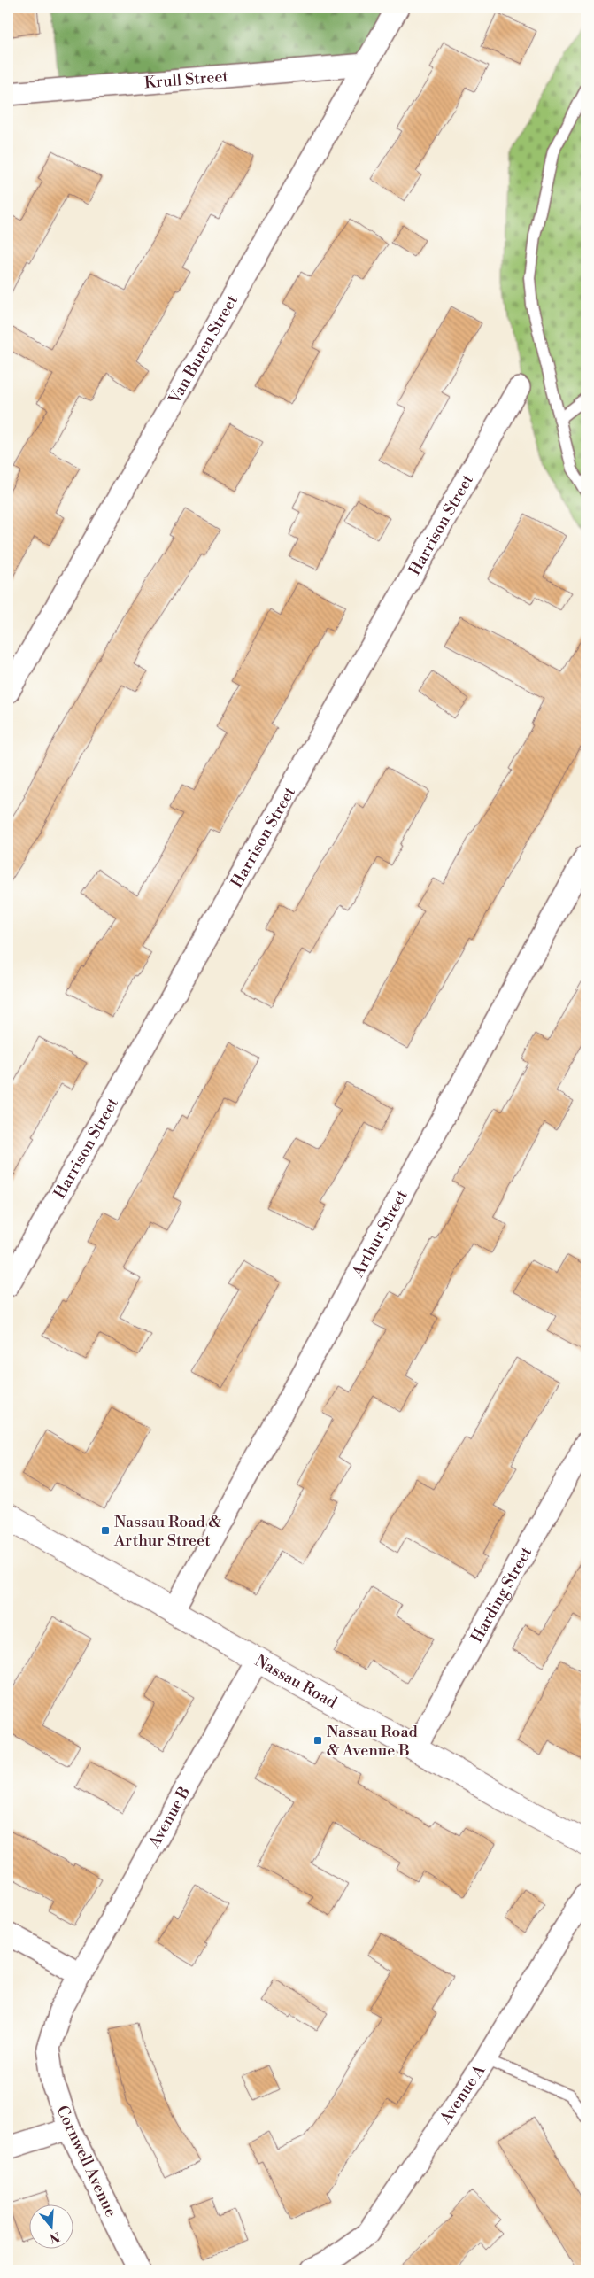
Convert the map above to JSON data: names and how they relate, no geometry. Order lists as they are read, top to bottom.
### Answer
{
  "streets": {
    "main road": ["Nassau Road"],
    "street": [
      "Krull Street",
      "Van Buren Street",
      "Harrison Street",
      "Arthur Street",
      "Harding Street",
      "Avenue B",
      "Avenue A",
      "Cornwell Avenue"
    ]
  },
  "crossings": [
    ["Krull Street", "Van Buren Street"],
    ["Arthur Street", "Nassau Road"],
    ["Harding Street", "Nassau Road"],
    ["Nassau Road", "Avenue B"],
    ["Avenue B", "Cornwell Avenue"]
  ],
  "places": {
    "transit": ["Nassau Road & Arthur Street", "Nassau Road & Avenue B"]
  },
  "north": "bottom"
}
